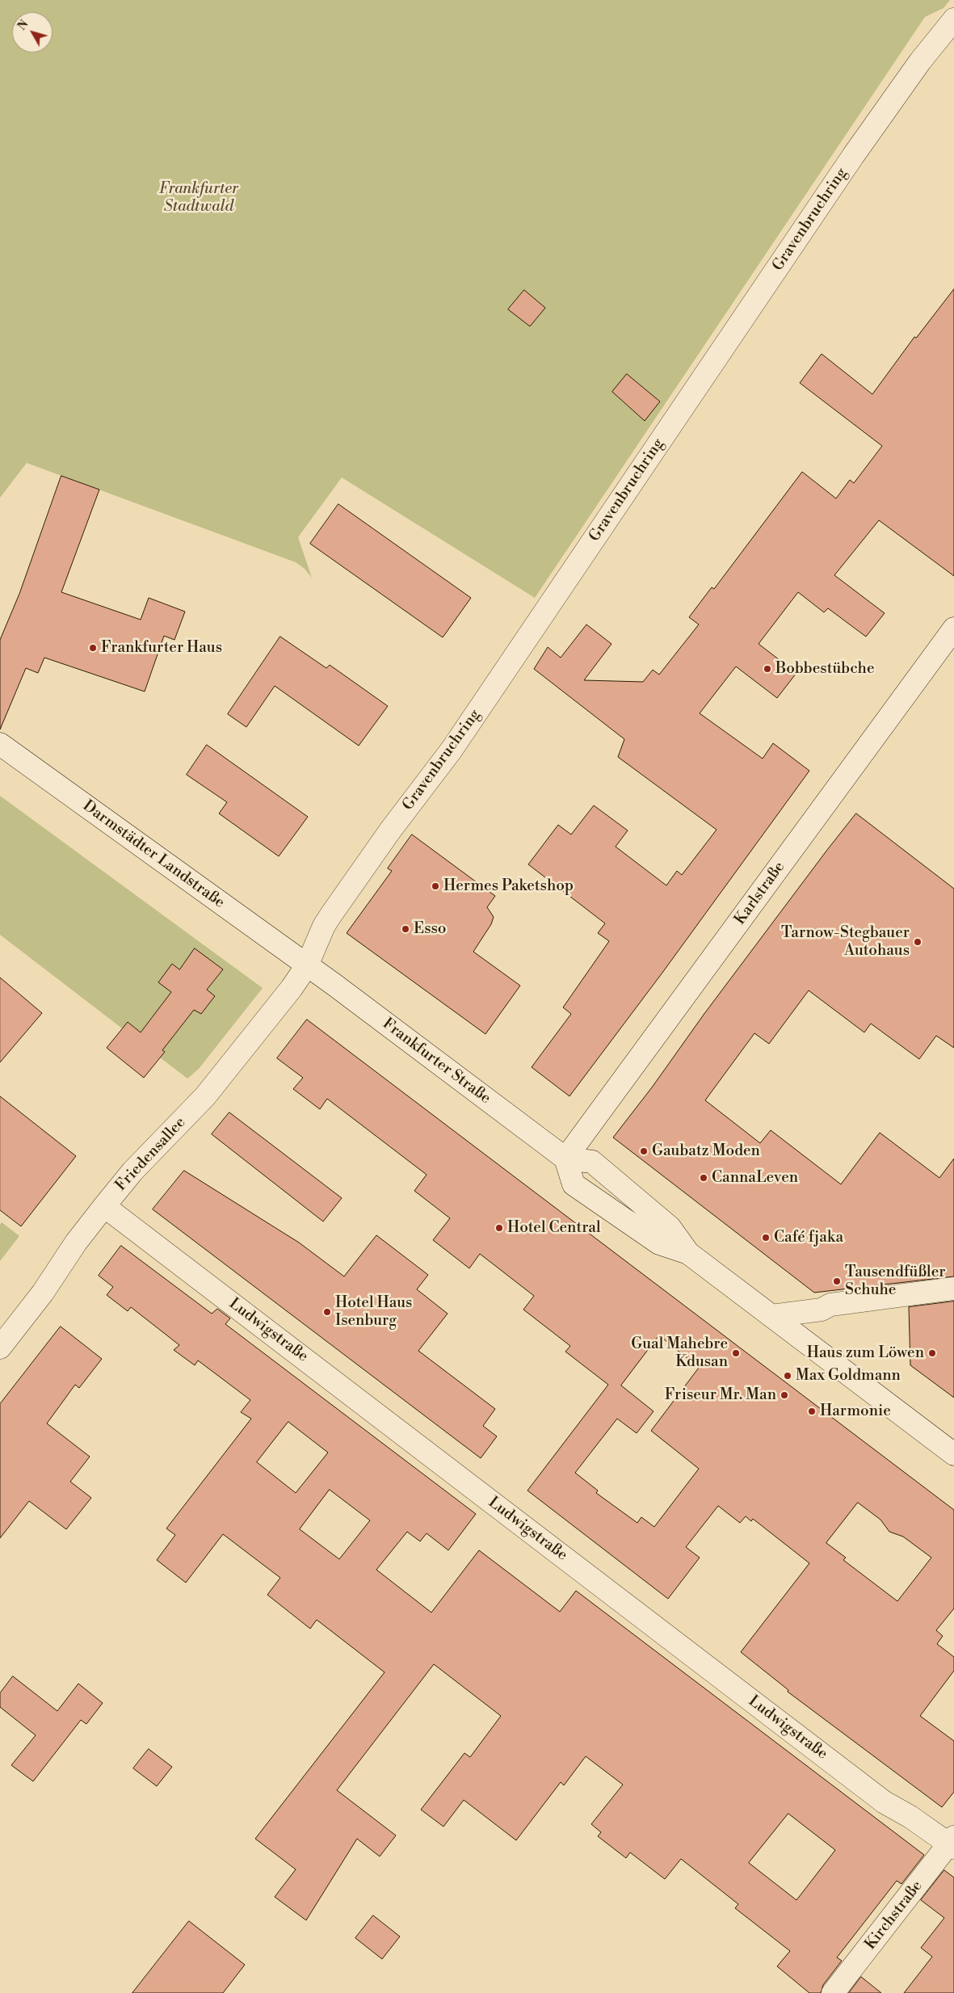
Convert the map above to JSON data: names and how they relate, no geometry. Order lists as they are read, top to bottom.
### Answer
{
  "streets": {
    "street": [
      "Gravenbruchring",
      "Darmstädter Landstraße",
      "Karlstraße",
      "Frankfurter Straße",
      "Friedensallee",
      "Ludwigstraße",
      "Kirchstraße"
    ]
  },
  "crossings": [
    ["Gravenbruchring", "Darmstädter Landstraße"],
    ["Gravenbruchring", "Frankfurter Straße"],
    ["Gravenbruchring", "Friedensallee"],
    ["Darmstädter Landstraße", "Frankfurter Straße"],
    ["Darmstädter Landstraße", "Friedensallee"],
    ["Karlstraße", "Frankfurter Straße"],
    ["Frankfurter Straße", "Friedensallee"],
    ["Friedensallee", "Ludwigstraße"],
    ["Ludwigstraße", "Kirchstraße"]
  ],
  "parks": ["Frankfurter Stadtwald"],
  "places": [
    "Frankfurter Haus",
    "Bobbestübche",
    "Hermes Paketshop",
    "Esso",
    "Tarnow-Stegbauer Autohaus",
    "Gaubatz Moden",
    "CannaLeven",
    "Hotel Central",
    "Café fjaka",
    "Tausendfüßler Schuhe",
    "Hotel Haus Isenburg",
    "Gual Mahebre Kdusan",
    "Haus zum Löwen",
    "Max Goldmann",
    "Friseur Mr. Man",
    "Harmonie"
  ],
  "north": "top left"
}
